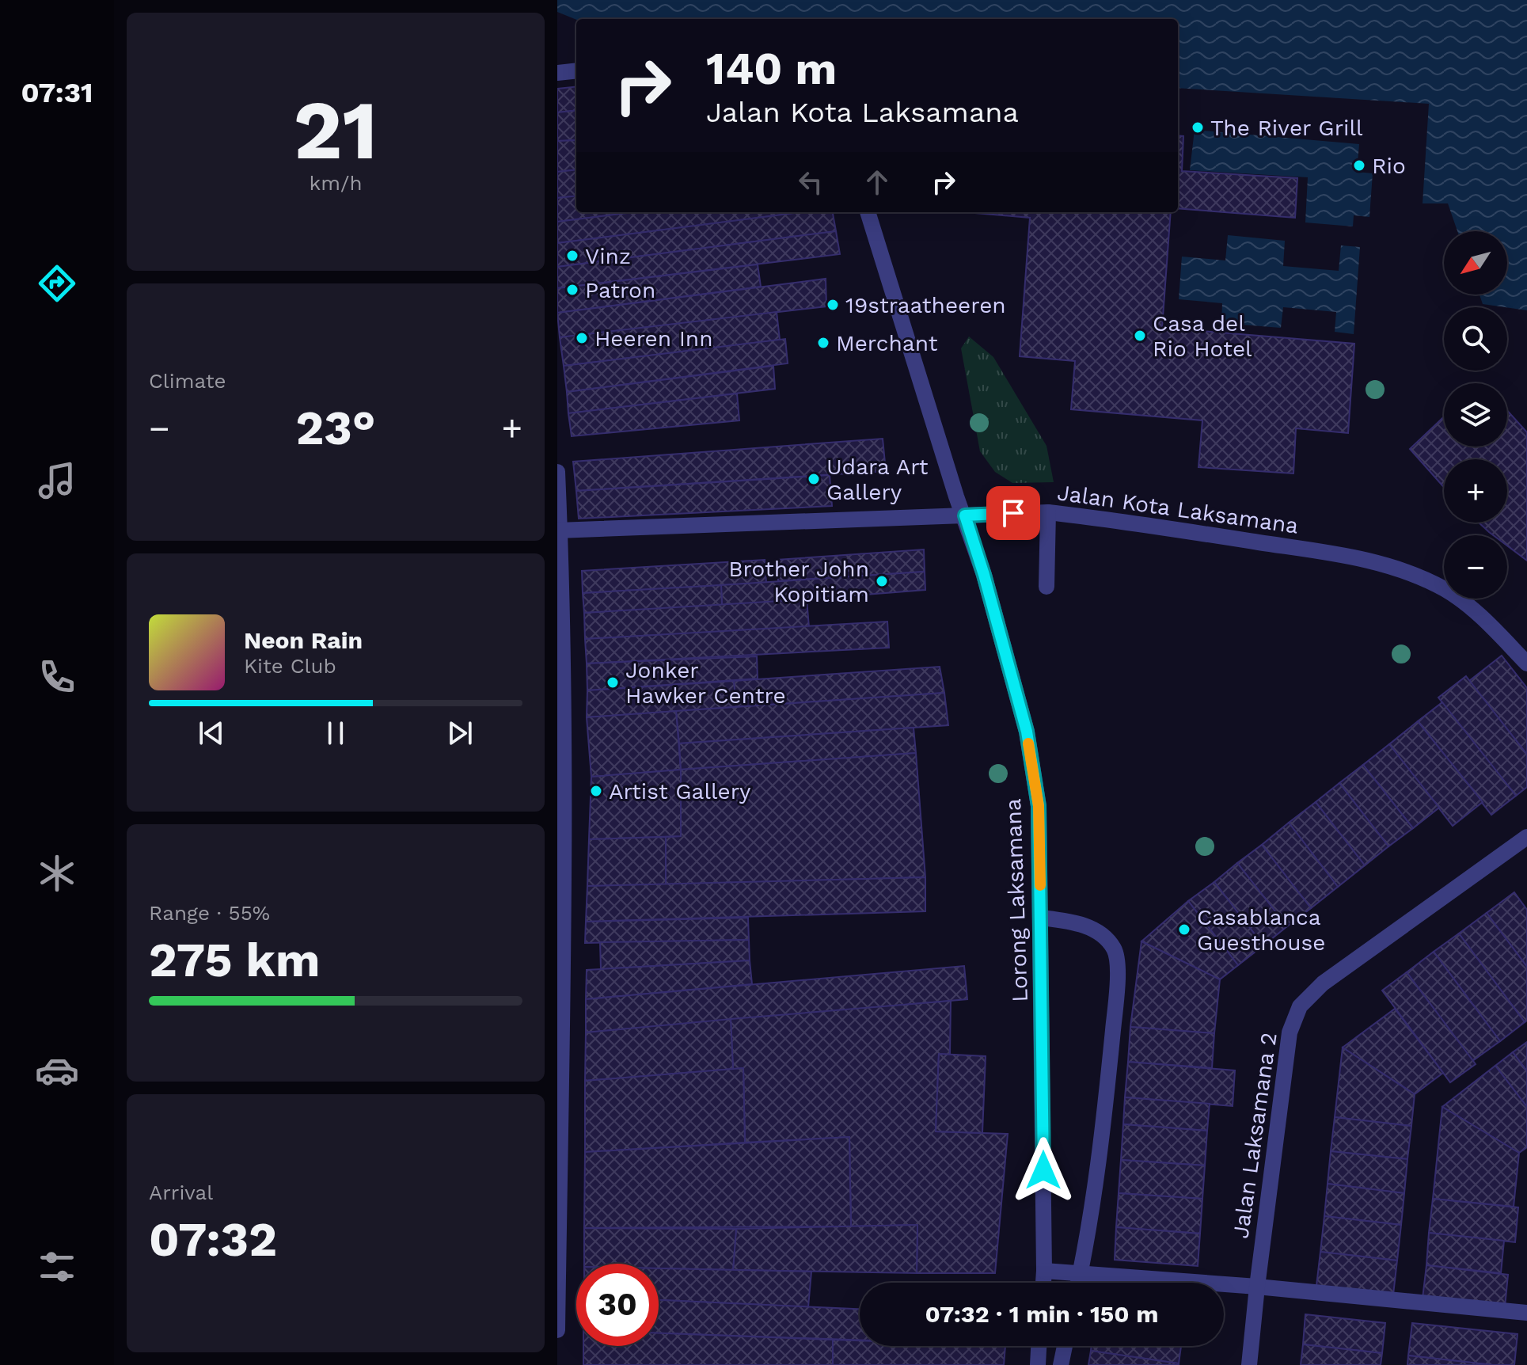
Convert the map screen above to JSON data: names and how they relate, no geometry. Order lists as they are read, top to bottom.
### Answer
{
  "streets": {
    "street": ["Jalan Kota Laksamana", "Lorong Laksamana", "Jalan Laksamana 2"]
  },
  "crossings": [
    ["Jalan Kota Laksamana", "Lorong Laksamana"]
  ],
  "places": [
    "The River Grill",
    "Rio",
    "Vinz",
    "Patron",
    "19straatheeren",
    "Casa del Rio Hotel",
    "Heeren Inn",
    "Merchant",
    "Udara Art Gallery",
    "Brother John Kopitiam",
    "Jonker Hawker Centre",
    "Artist Gallery",
    "Casablanca Guesthouse"
  ],
  "north": "bottom left",
  "page": {
    "tabs": "07:31",
    "tile": [
      ["21", "km/h"],
      "Climate",
      ["Range · 55%", "275 km"],
      ["Arrival", "07:32"]
    ],
    "turn": ["140 m", "Jalan Kota Laksamana"],
    "map_buttons": ["+", "−"],
    "heat": ["−", "23°", "+"],
    "song": ["Neon Rain", "Kite Club"],
    "limit": "30",
    "trip": "07:32 · 1 min · 150 m"
  }
}
